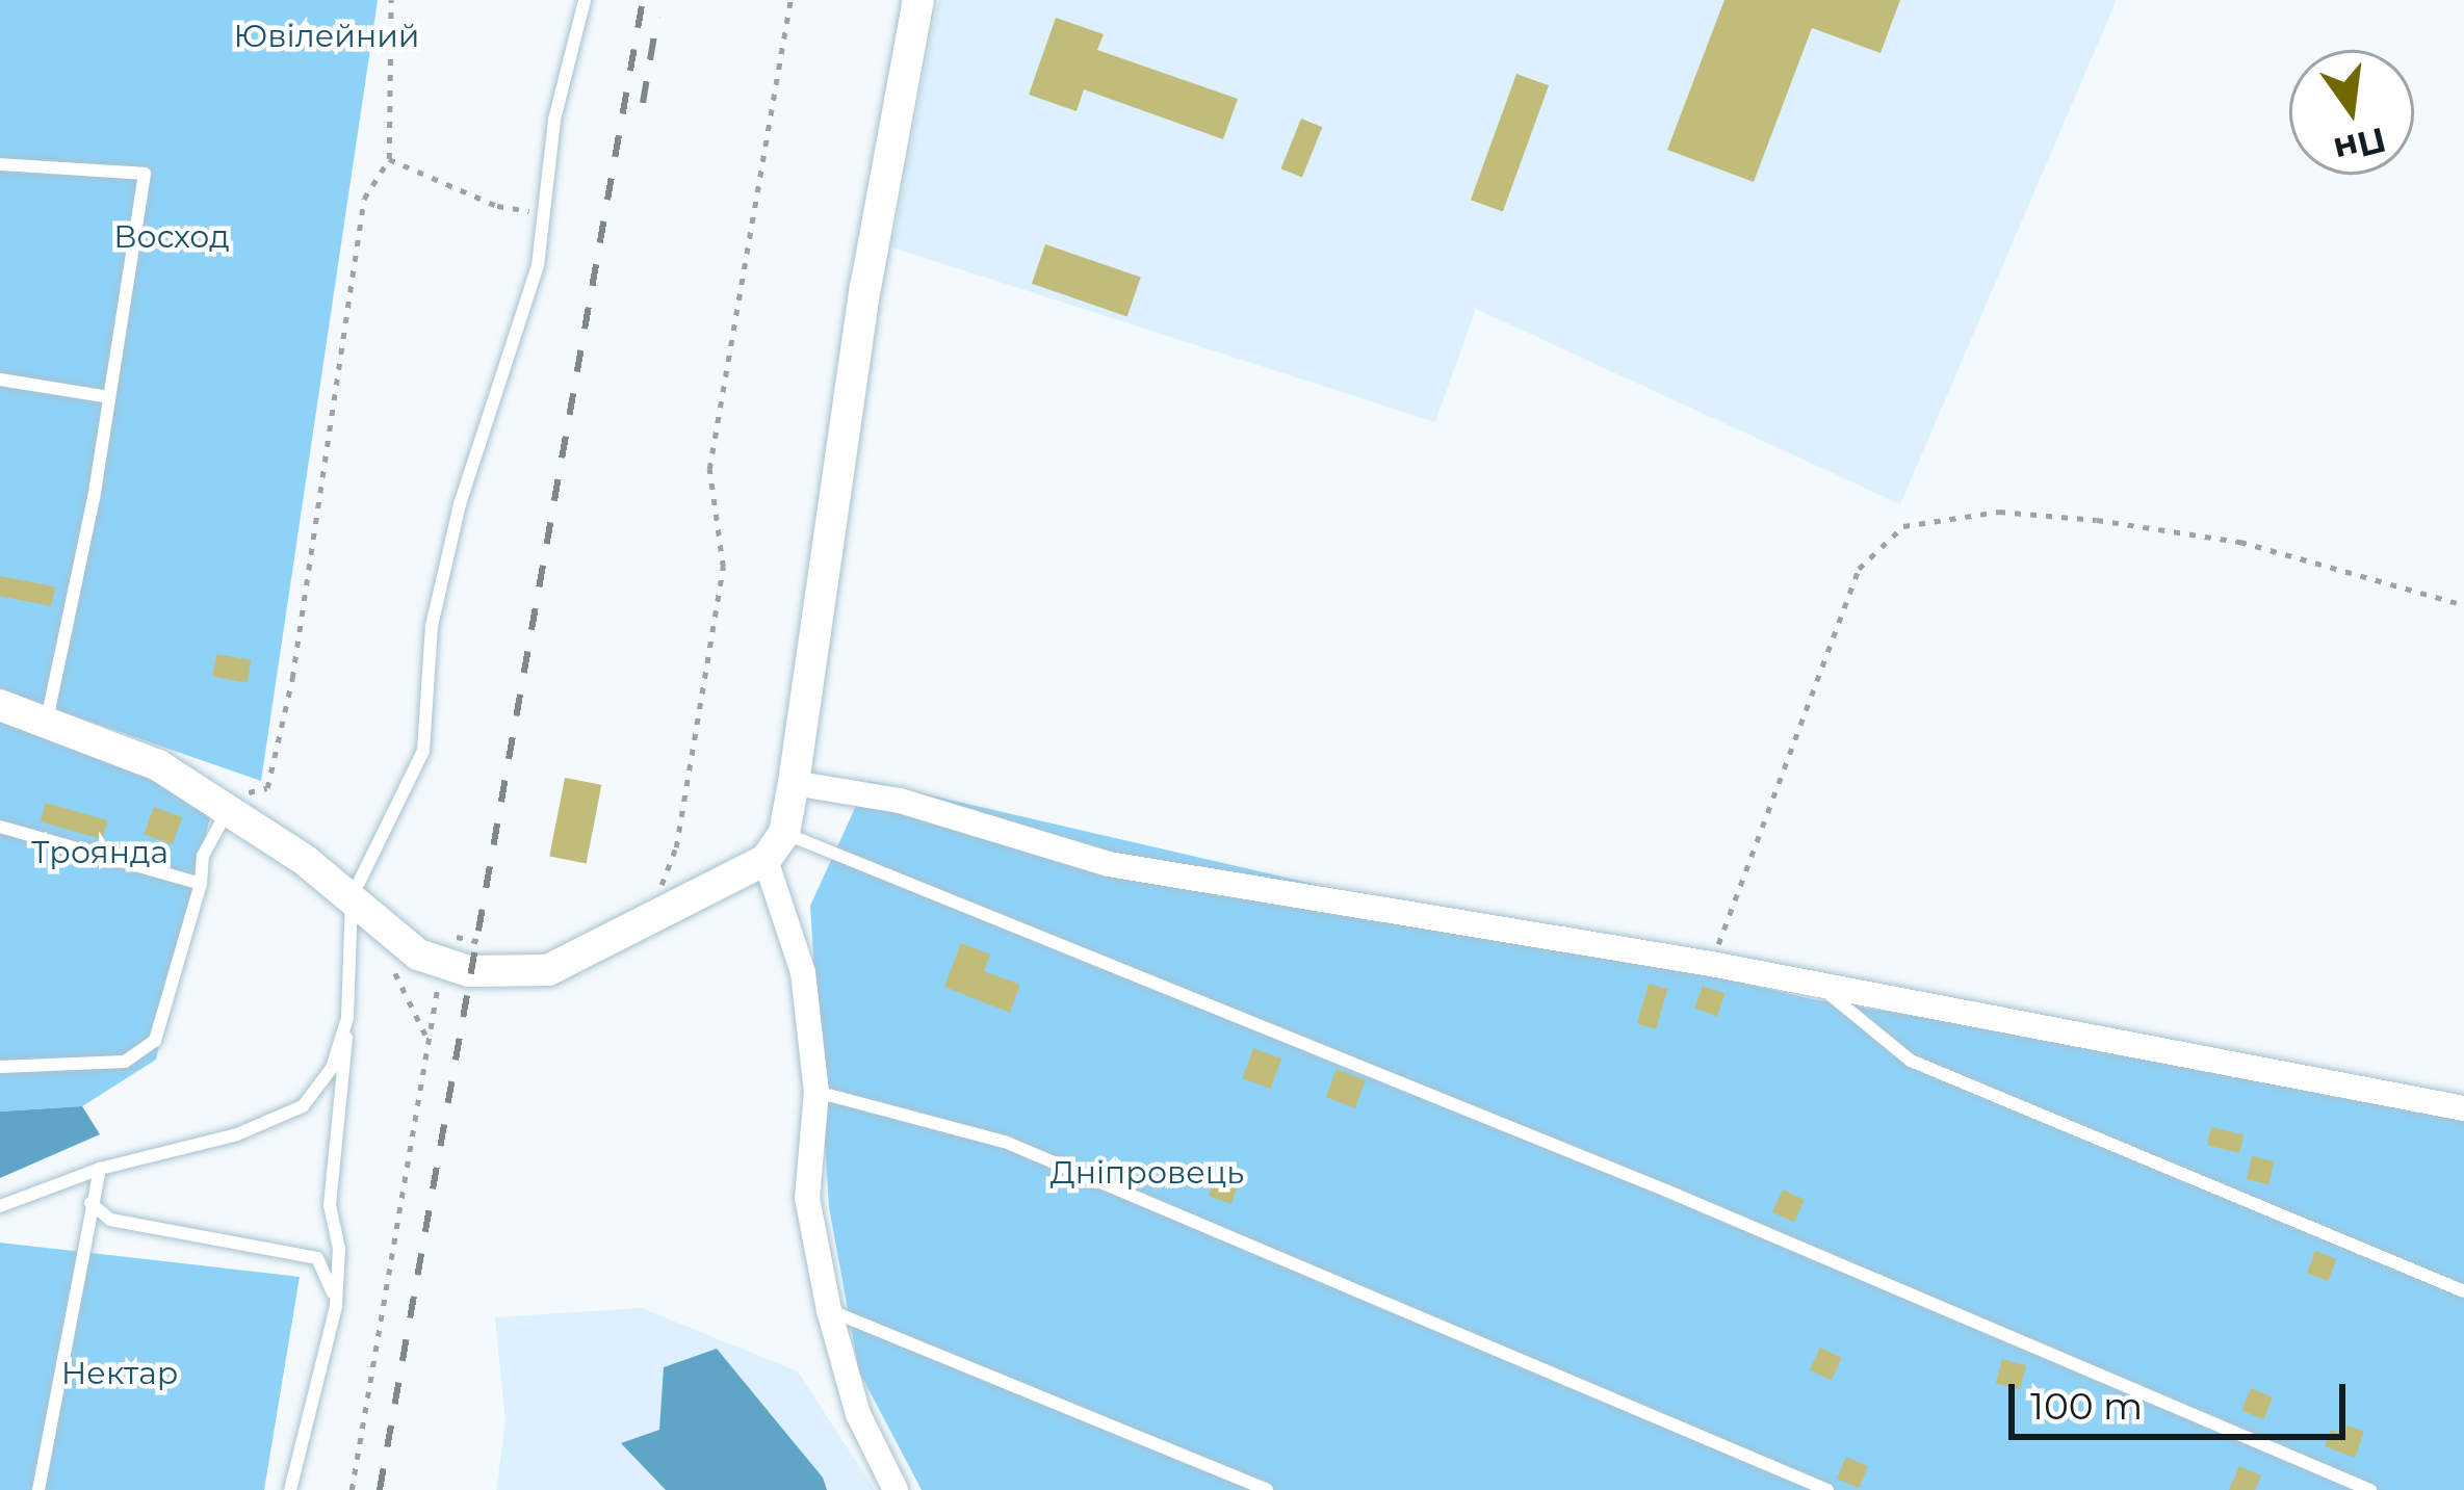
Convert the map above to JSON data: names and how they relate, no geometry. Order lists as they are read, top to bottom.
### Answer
{
  "parks": [
    "Ювілейний",
    "Восход",
    "Троянда",
    "Дніпровець",
    "Нектар"
  ],
  "scale_bar": "100 m",
  "north": "bottom"
}
